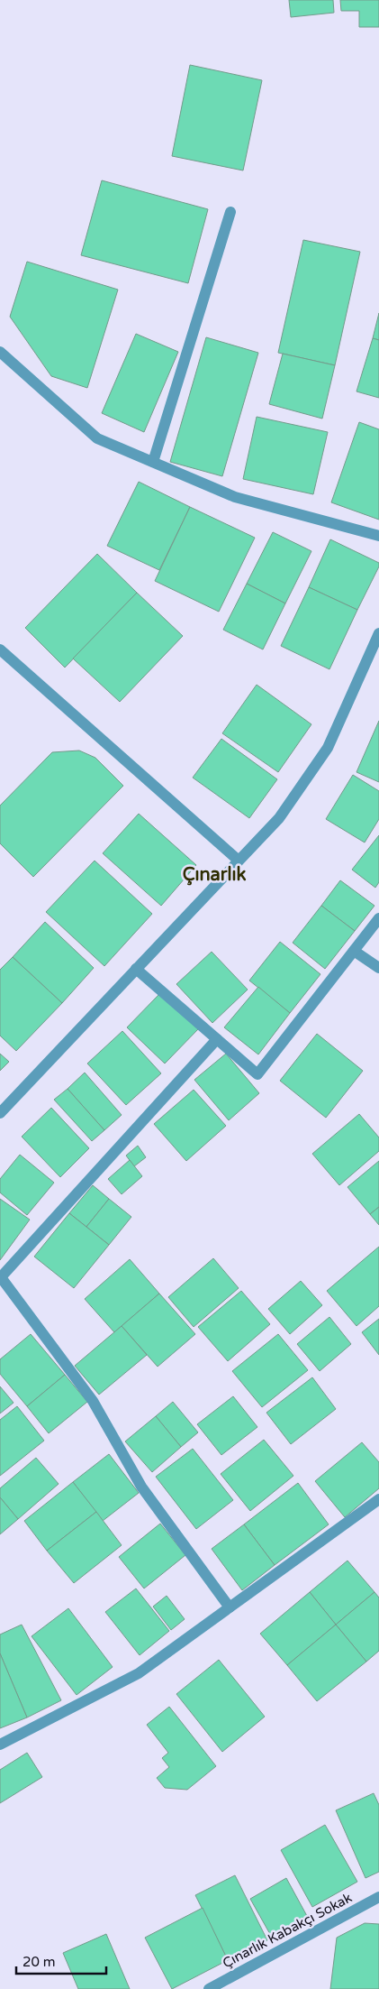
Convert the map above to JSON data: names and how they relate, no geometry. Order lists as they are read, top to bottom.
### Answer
{
  "streets": {
    "street": ["Çınarlık Kabakçı Sokak"]
  },
  "districts": ["Çınarlık"],
  "scale_bar": "20 m"
}
